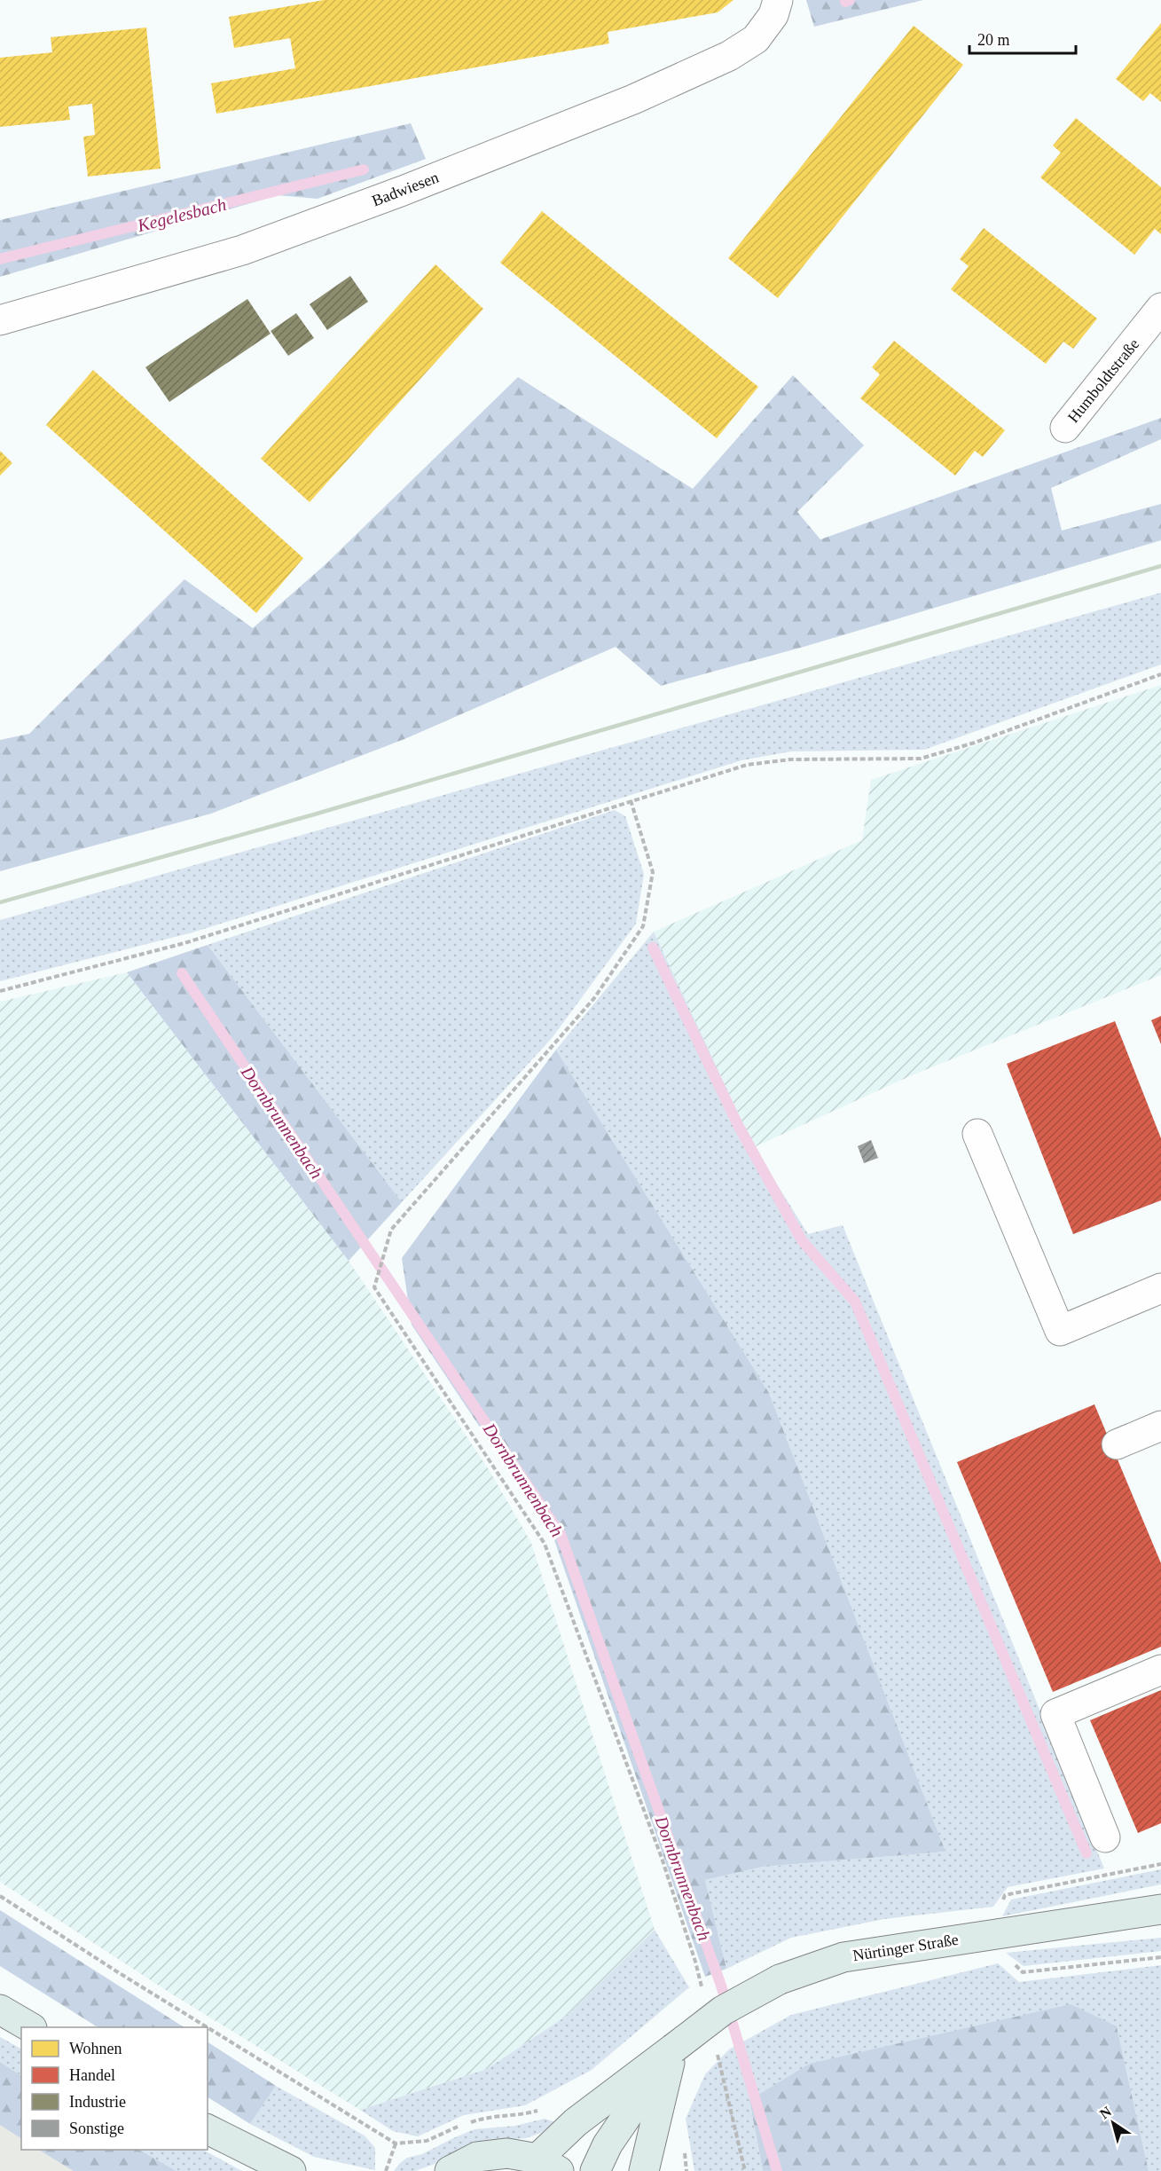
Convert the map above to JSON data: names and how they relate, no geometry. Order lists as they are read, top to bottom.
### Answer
{
  "streets": {
    "main road": ["Nürtinger Straße"],
    "street": ["Badwiesen", "Humboldtstraße"]
  },
  "water": ["Kegelesbach", "Dornbrunnenbach"],
  "legend": [
    "Wohnen",
    "Handel",
    "Industrie",
    "Sonstige"
  ],
  "scale_bar": "20 m",
  "north": "top left"
}
